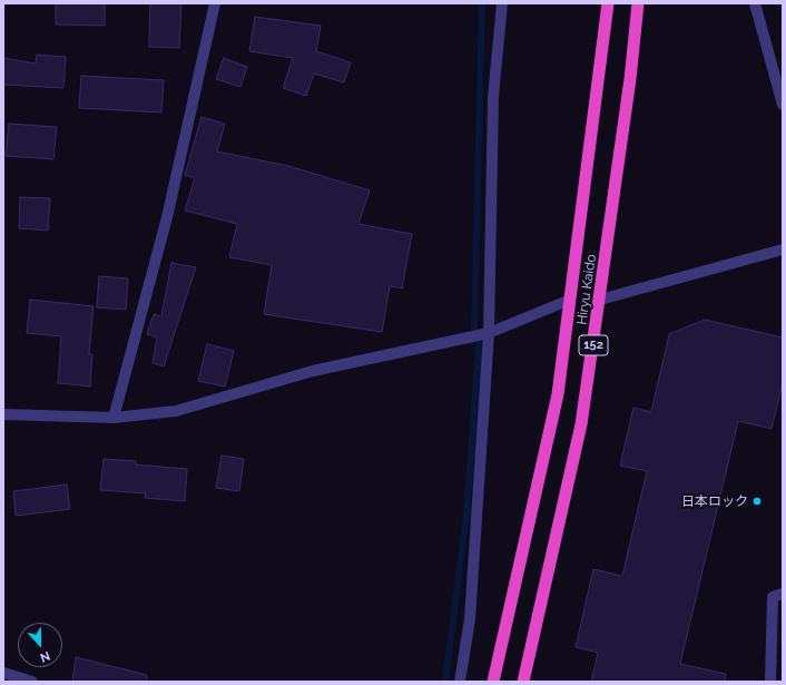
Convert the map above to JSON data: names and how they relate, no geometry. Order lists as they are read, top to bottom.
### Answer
{
  "streets": {
    "highway": ["Hiryu Kaido", "152"]
  },
  "places": ["日本ロック"],
  "north": "bottom"
}
